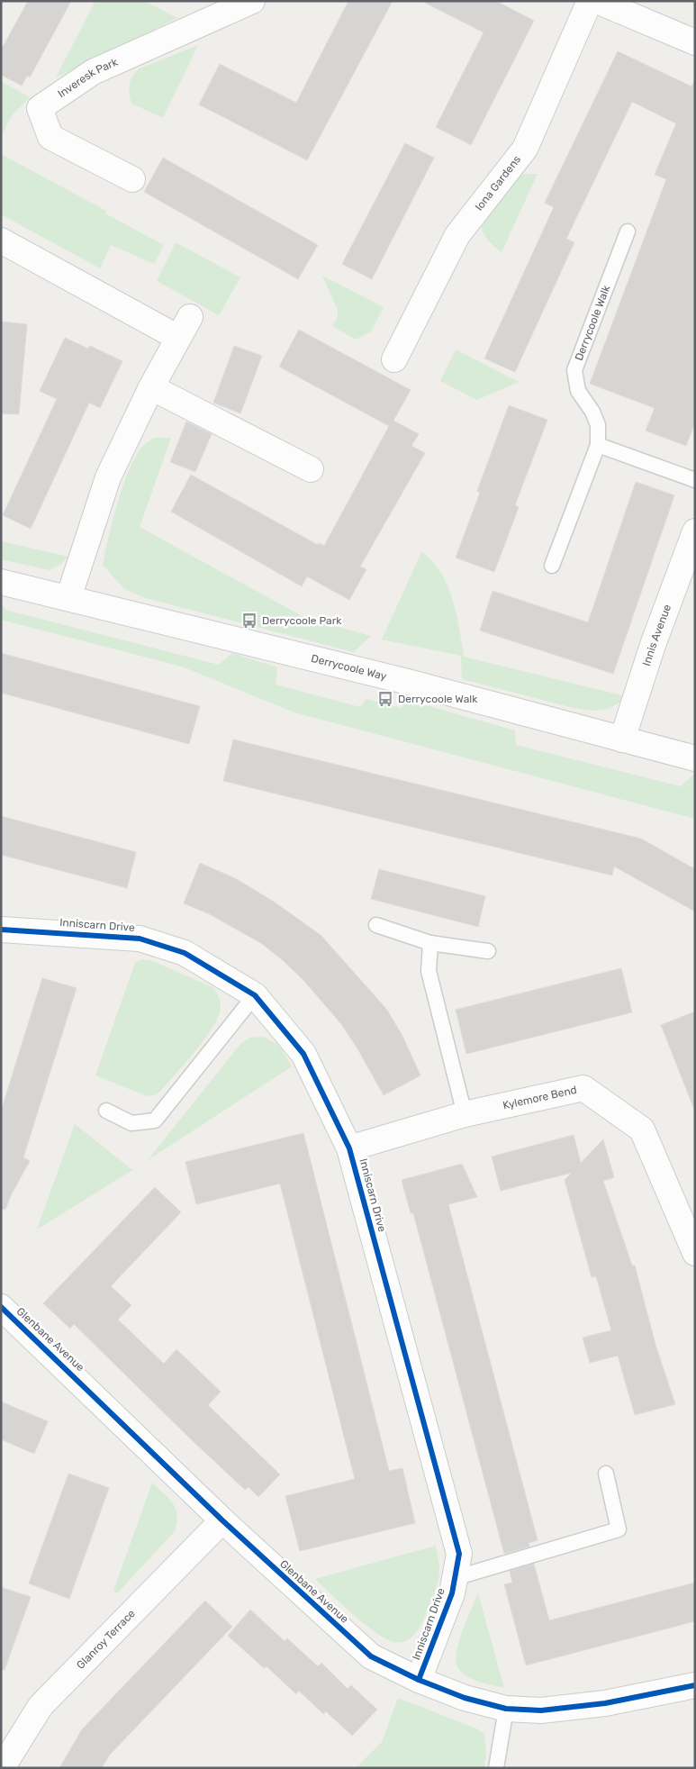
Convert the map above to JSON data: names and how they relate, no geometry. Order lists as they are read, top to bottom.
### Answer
{
  "streets": {
    "street": [
      "Inveresk Park",
      "Iona Gardens",
      "Innis Avenue",
      "Derrycoole Way",
      "Inniscarn Drive",
      "Kylemore Bend",
      "Glenbane Avenue",
      "Glanroy Terrace"
    ],
    "lane": ["Derrycoole Walk"]
  },
  "crossings": [
    ["Innis Avenue", "Derrycoole Way"],
    ["Inniscarn Drive", "Kylemore Bend"],
    ["Inniscarn Drive", "Glenbane Avenue"],
    ["Glenbane Avenue", "Glanroy Terrace"]
  ],
  "places": {
    "bus stop": ["Derrycoole Park", "Derrycoole Walk"]
  }
}
